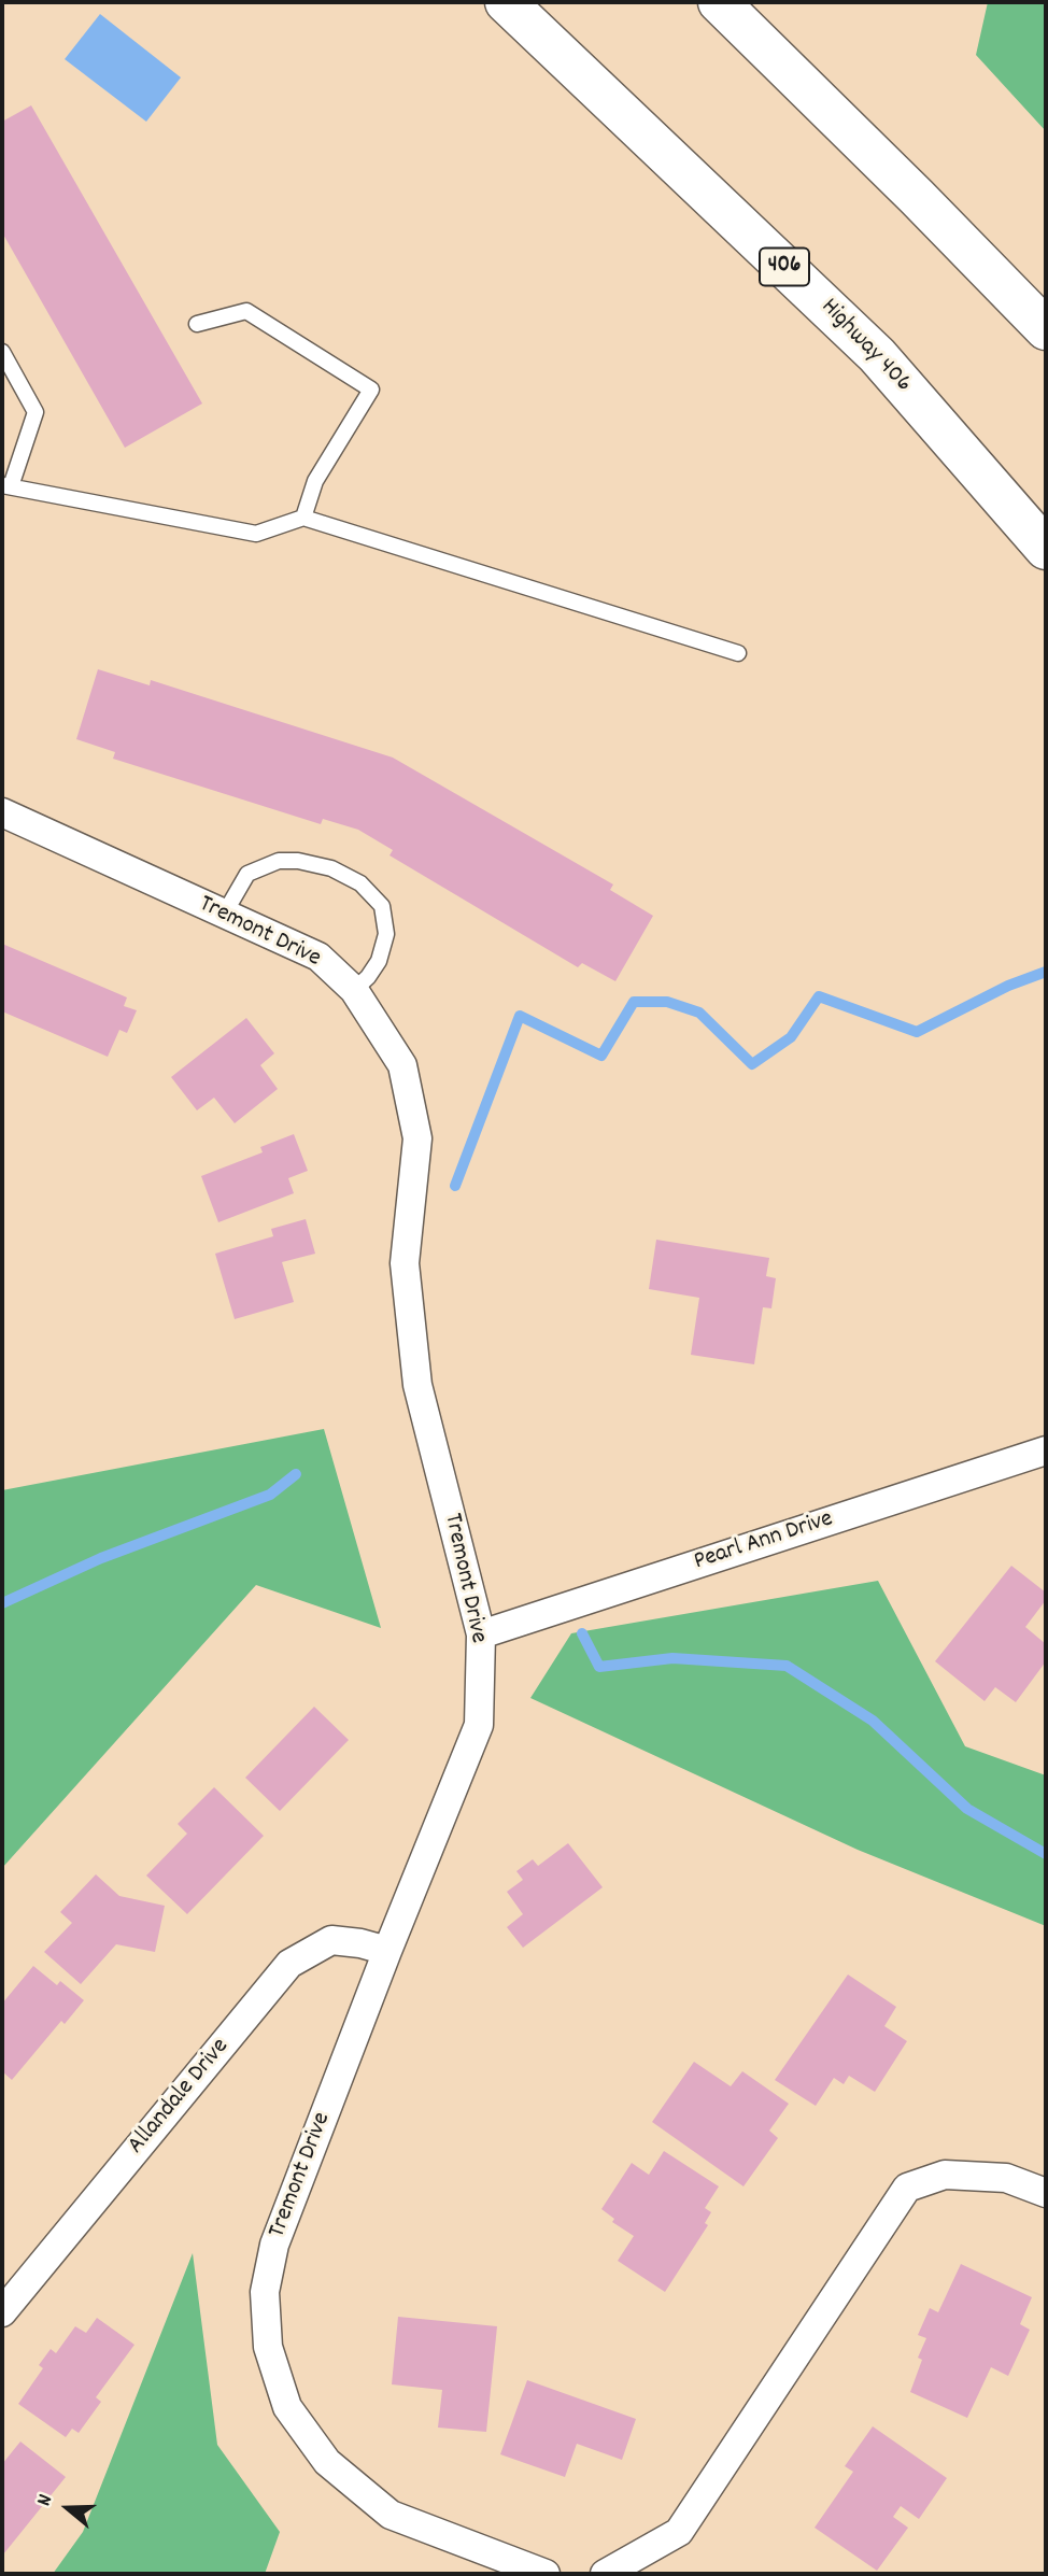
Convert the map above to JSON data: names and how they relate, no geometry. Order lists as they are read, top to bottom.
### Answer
{
  "streets": {
    "highway": ["406", "Highway 406"],
    "street": ["Tremont Drive", "Pearl Ann Drive", "Allandale Drive"]
  },
  "crossings": [
    ["Tremont Drive", "Pearl Ann Drive"],
    ["Tremont Drive", "Allandale Drive"]
  ],
  "north": "left"
}
